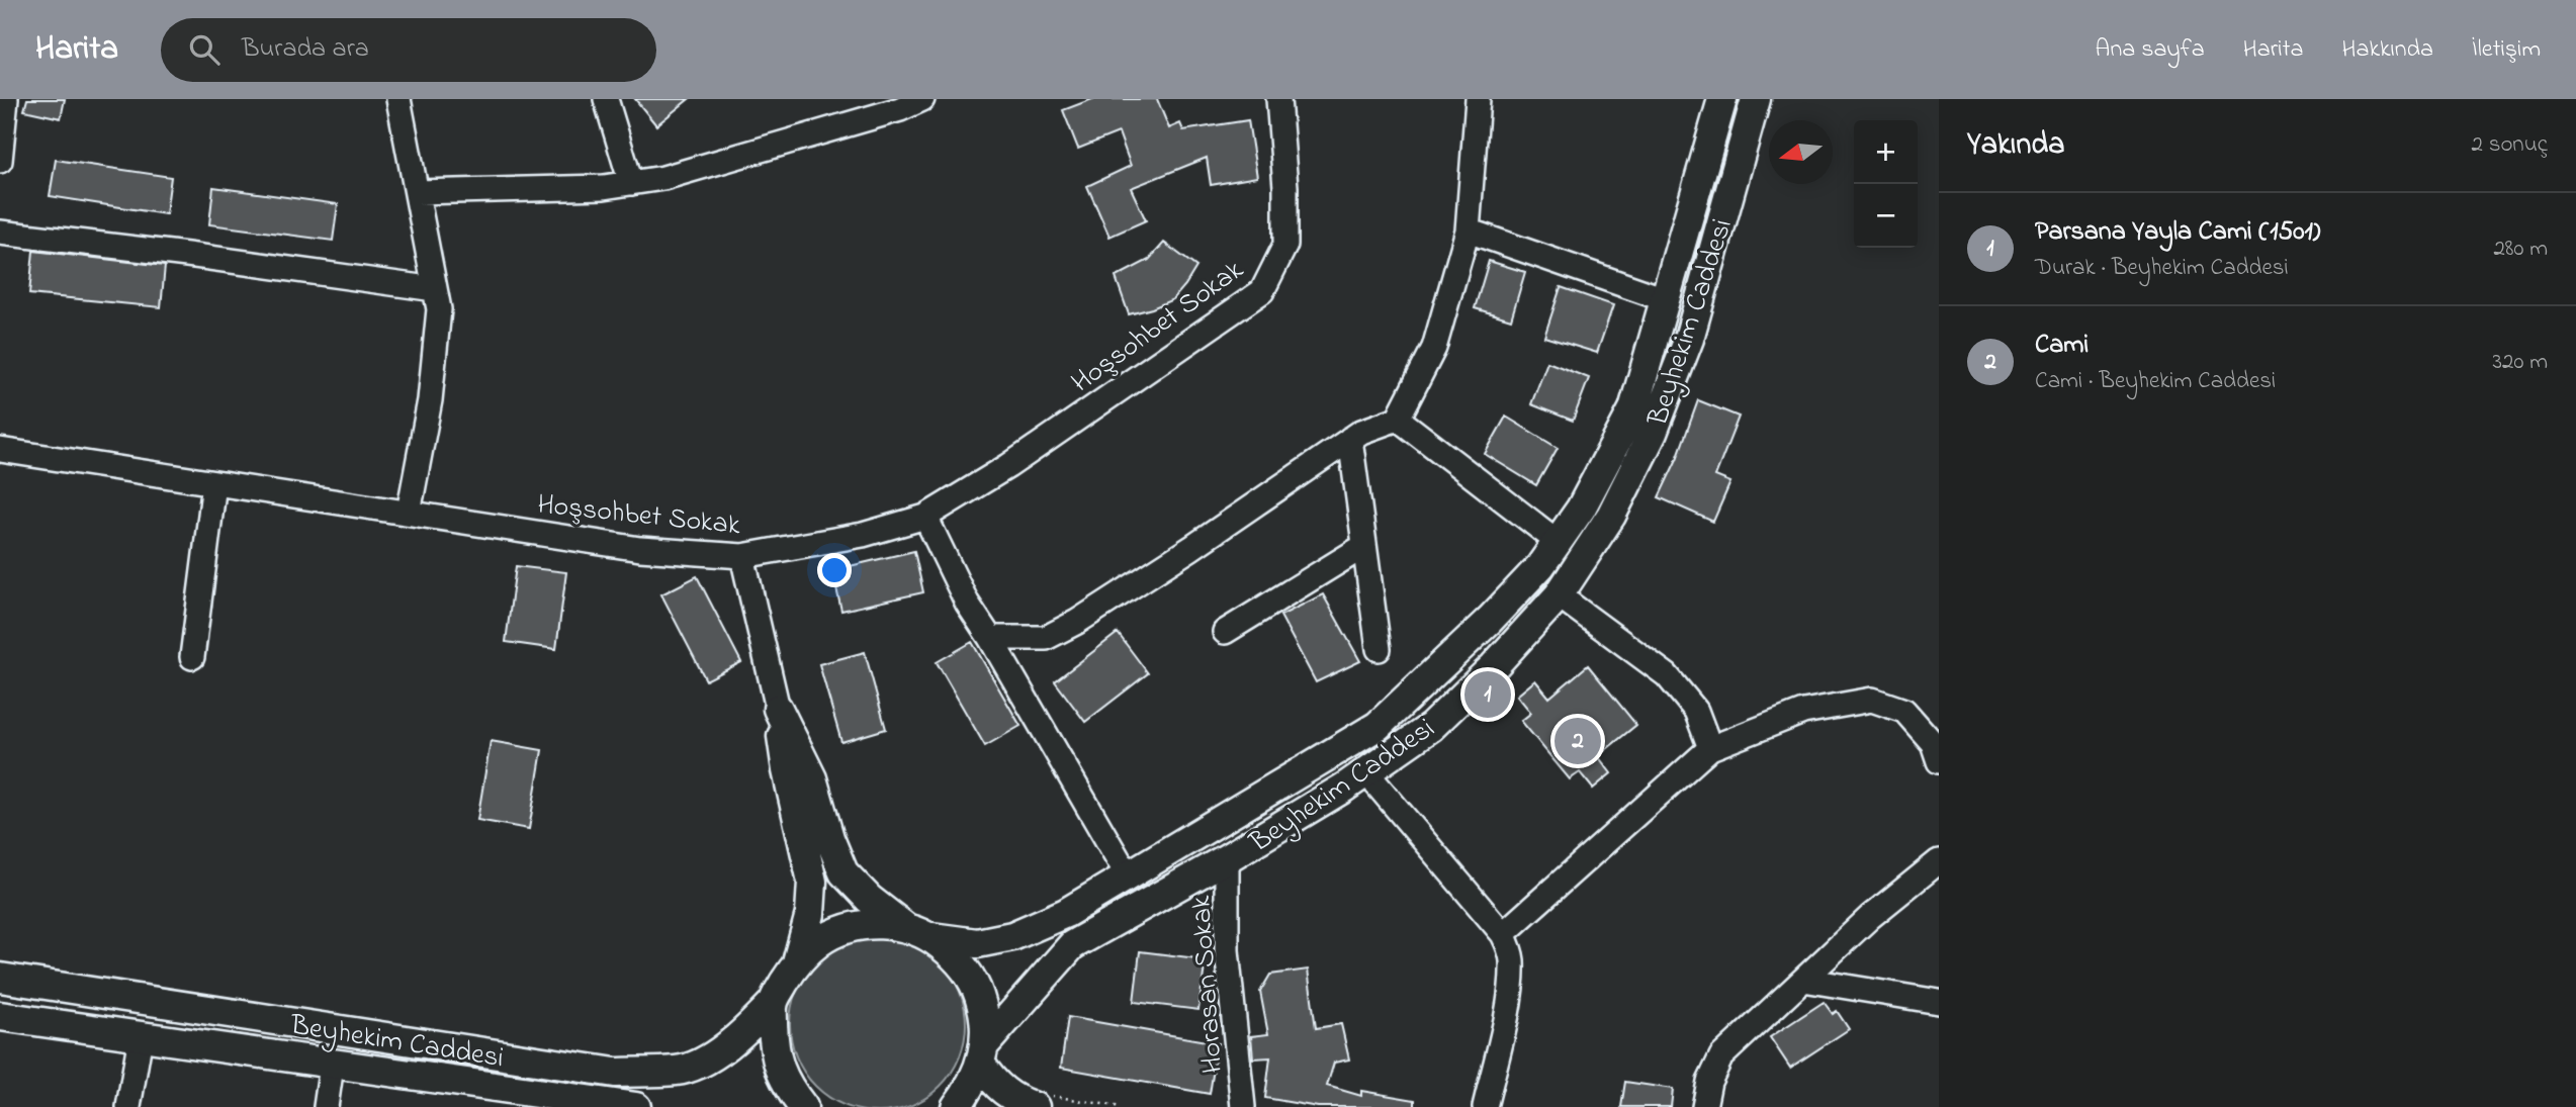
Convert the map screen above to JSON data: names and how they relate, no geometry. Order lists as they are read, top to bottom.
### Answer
{
  "streets": {
    "main road": ["Beyhekim Caddesi"],
    "street": ["Hoşsohbet Sokak", "Horasan Sokak"]
  },
  "crossings": [
    ["Beyhekim Caddesi", "Horasan Sokak"]
  ],
  "north": "left",
  "page": {
    "header": "Harita",
    "search": "Burada ara",
    "nav": [
      "Ana sayfa",
      "Harita",
      "Hakkında",
      "İletişim"
    ],
    "heading": ["Yakında", "2 sonuç"],
    "map_buttons": ["+", "−"],
    "list": [
      {
        "mark": "1",
        "name": "Parsana Yayla Cami (1501)",
        "note": "Durak · Beyhekim Caddesi",
        "value": "280 m"
      },
      {
        "mark": "2",
        "name": "Cami",
        "note": "Cami · Beyhekim Caddesi",
        "value": "320 m"
      }
    ],
    "pins": ["1", "2"]
  }
}
